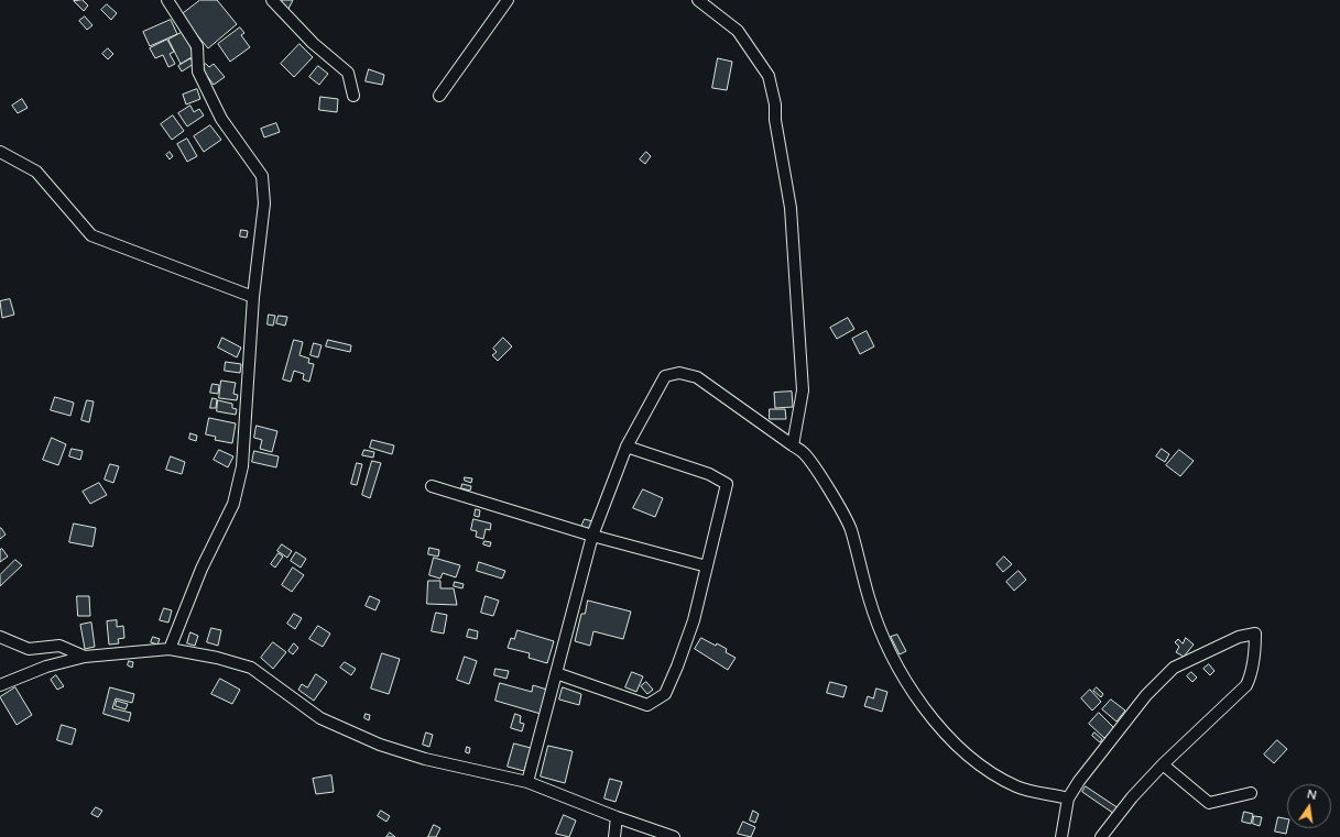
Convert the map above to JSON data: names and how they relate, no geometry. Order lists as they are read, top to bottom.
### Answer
{
  "north": "top"
}
